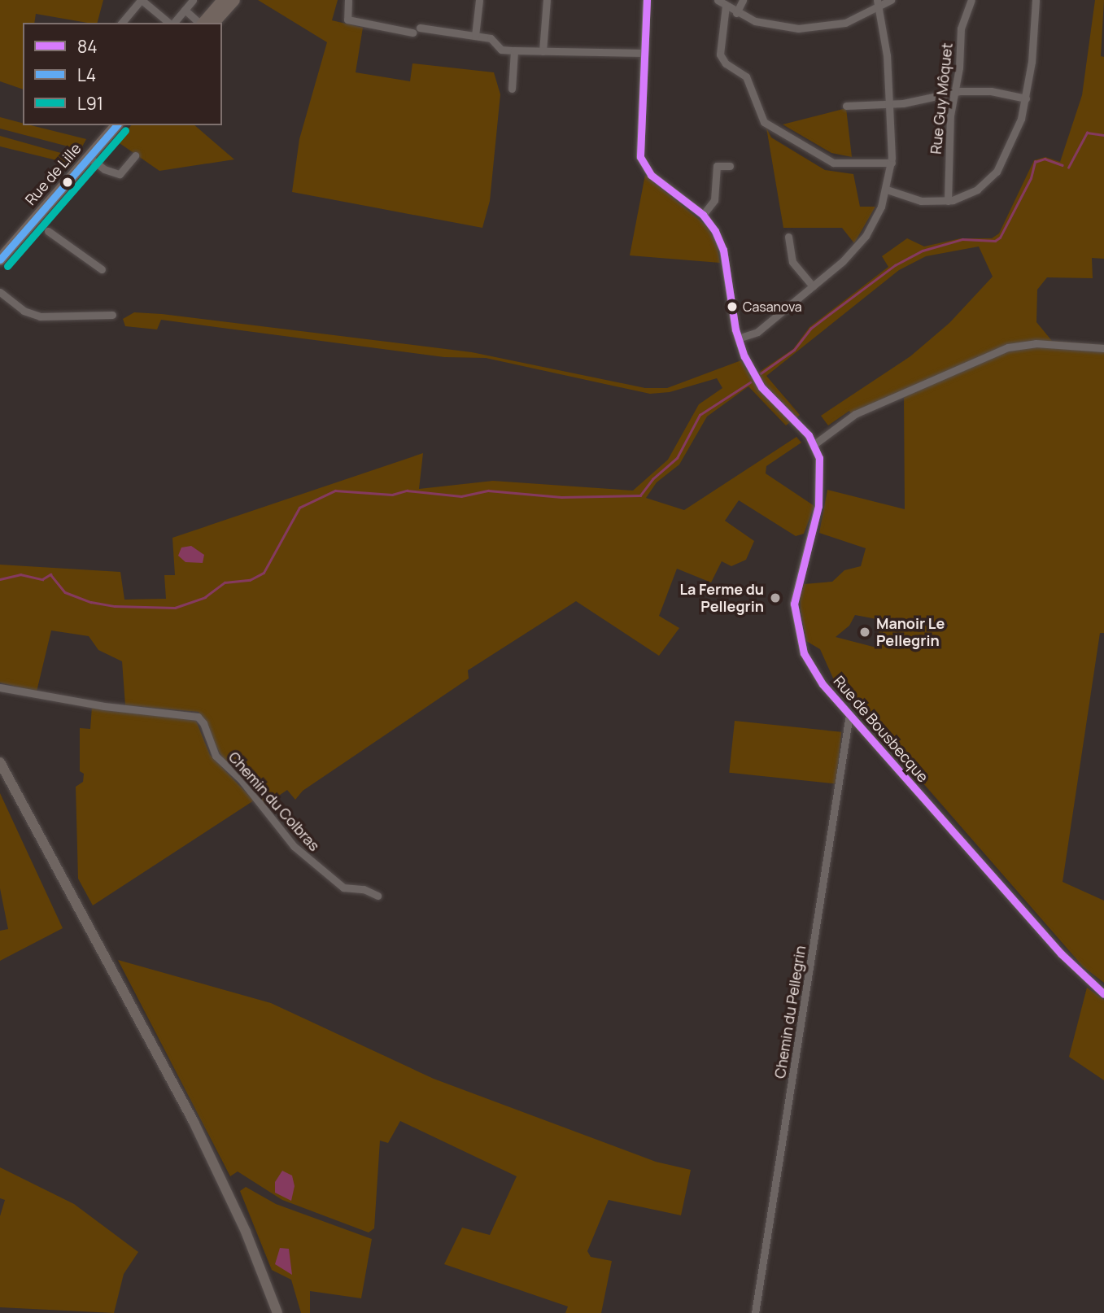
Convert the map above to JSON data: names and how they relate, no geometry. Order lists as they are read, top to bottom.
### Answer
{
  "streets": {
    "main road": ["Rue de Lille"],
    "street": [
      "Rue Guy Môquet",
      "Rue de Bousbecque",
      "Chemin du Colbras",
      "Chemin du Pellegrin"
    ]
  },
  "crossings": [
    ["Rue de Bousbecque", "Chemin du Pellegrin"]
  ],
  "places": ["Casanova", "La Ferme du Pellegrin", "Manoir Le Pellegrin"],
  "lines": ["transit line 84", "transit line L4", "transit line L91"],
  "legend": ["84", "L4", "L91"]
}
